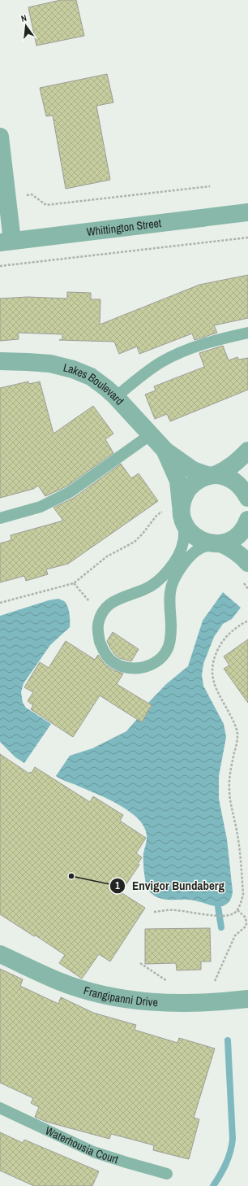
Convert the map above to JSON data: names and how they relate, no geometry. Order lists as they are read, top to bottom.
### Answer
{
  "streets": {
    "street": ["Whittington Street", "Lakes Boulevard", "Frangipanni Drive"],
    "lane": ["Waterhousia Court"]
  },
  "places": ["Envigor Bundaberg"],
  "north": "top"
}
